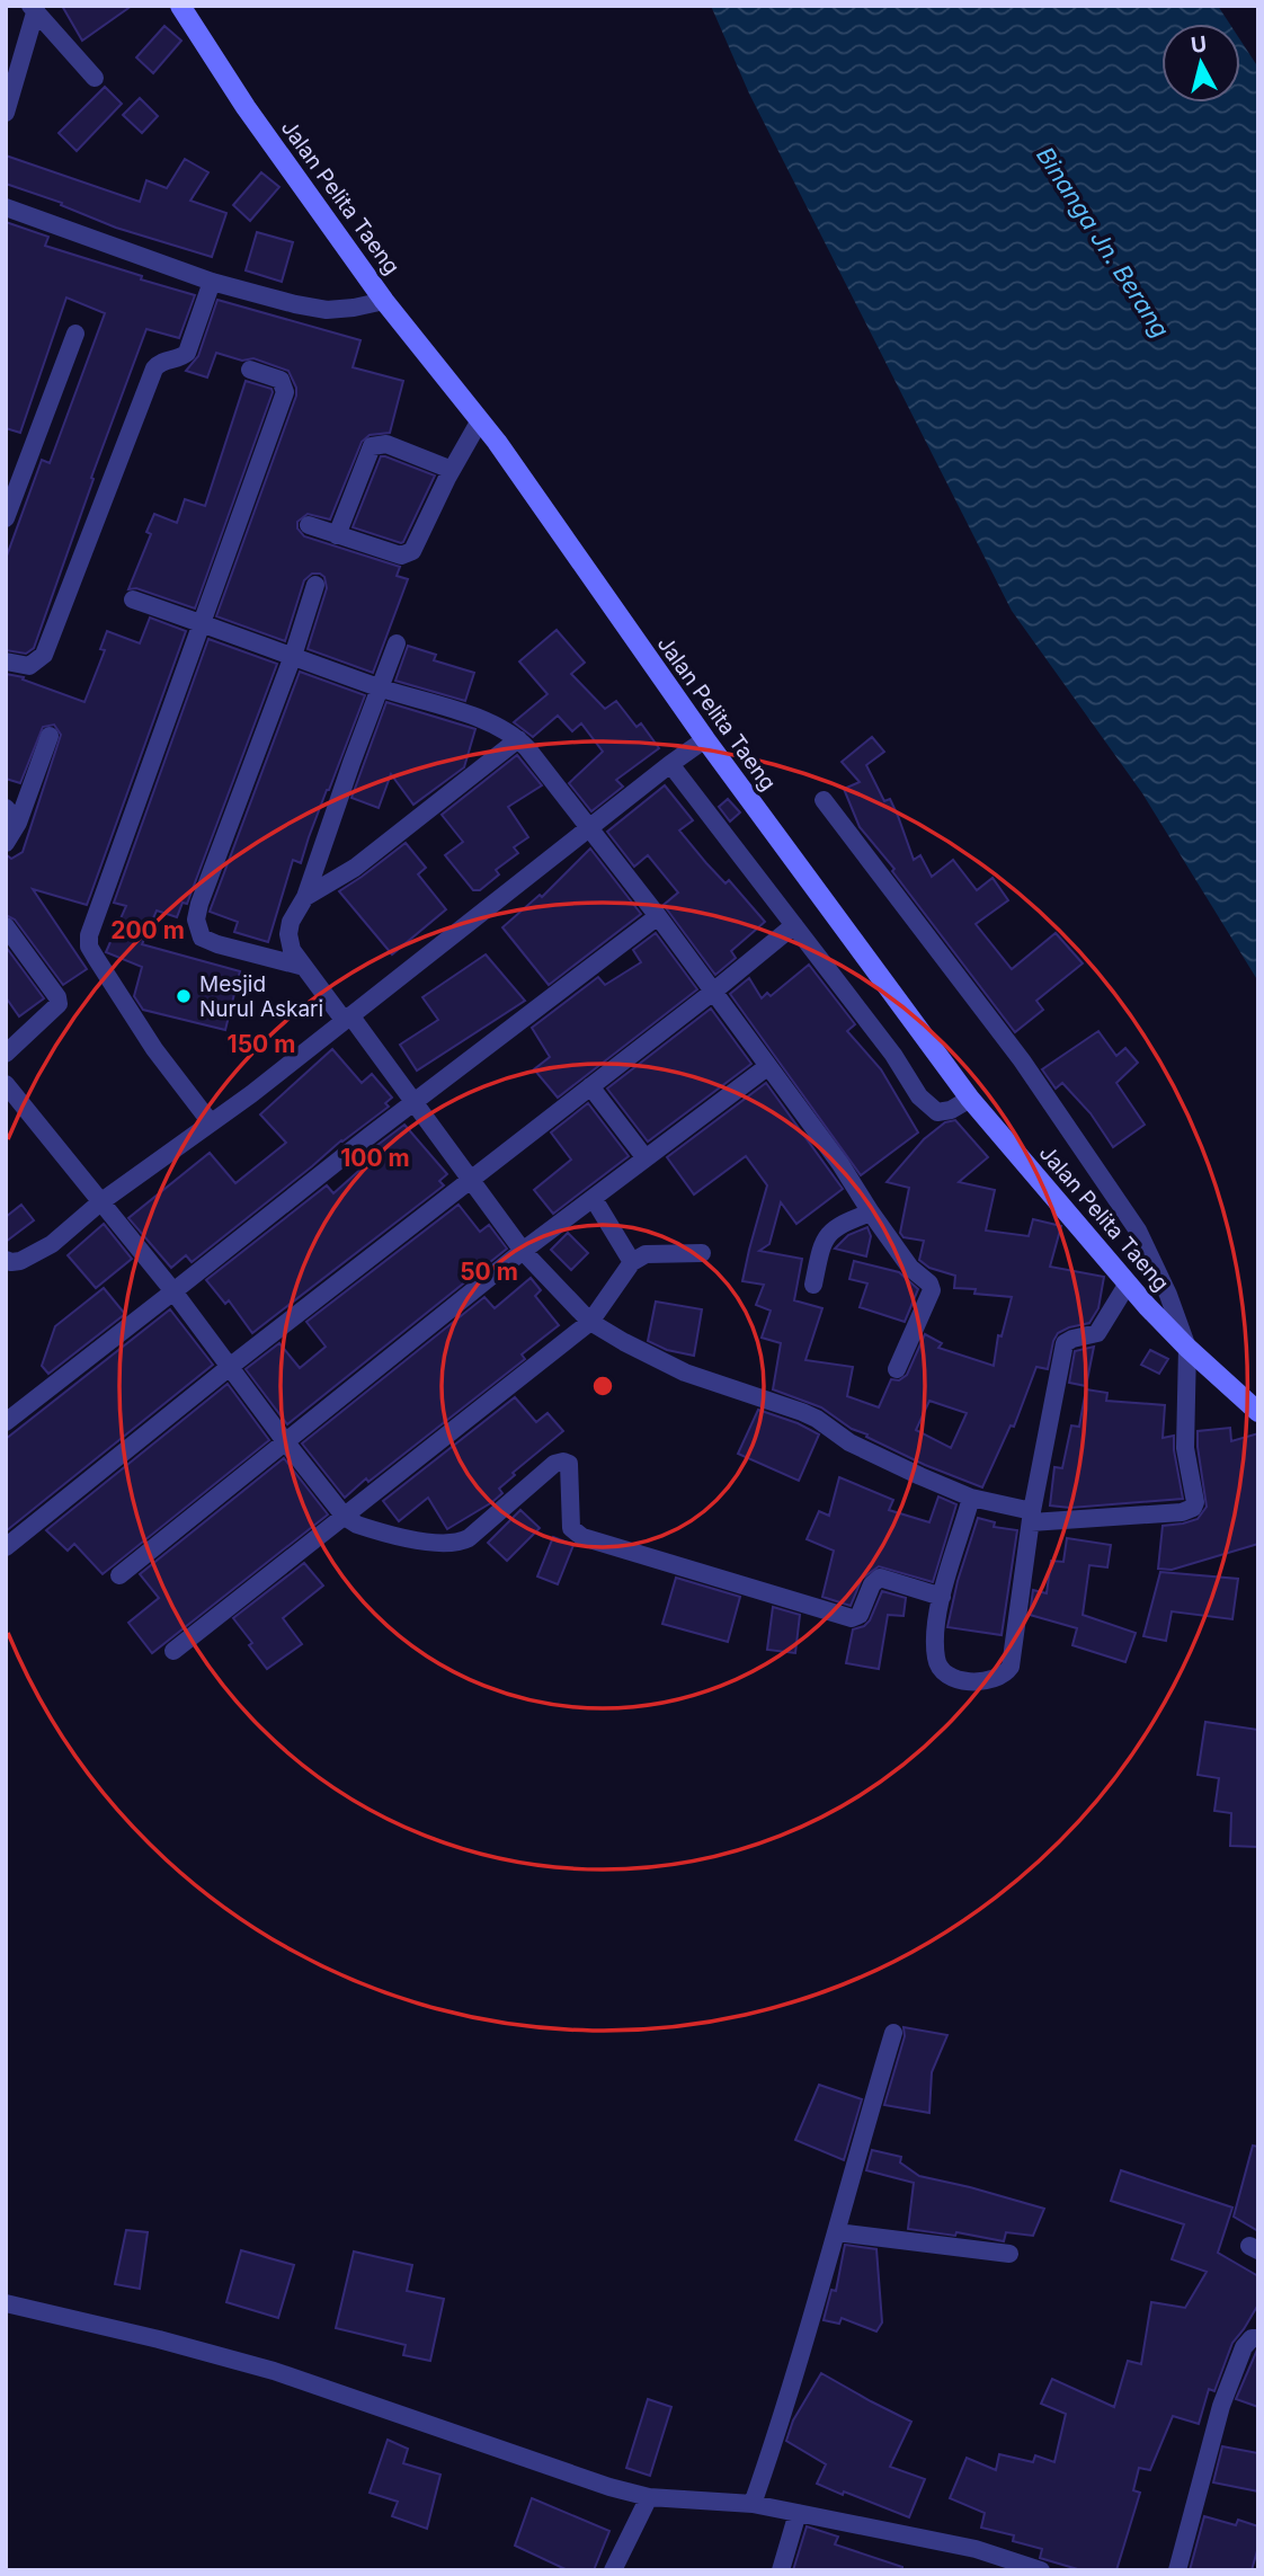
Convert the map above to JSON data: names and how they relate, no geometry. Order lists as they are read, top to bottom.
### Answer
{
  "streets": {
    "street": ["Jalan Pelita Taeng"]
  },
  "water": ["Binanga Jn. Berang"],
  "places": ["Mesjid Nurul Askari"],
  "north": "top",
  "rings": [
    "200 m",
    "150 m",
    "100 m",
    "50 m"
  ]
}
